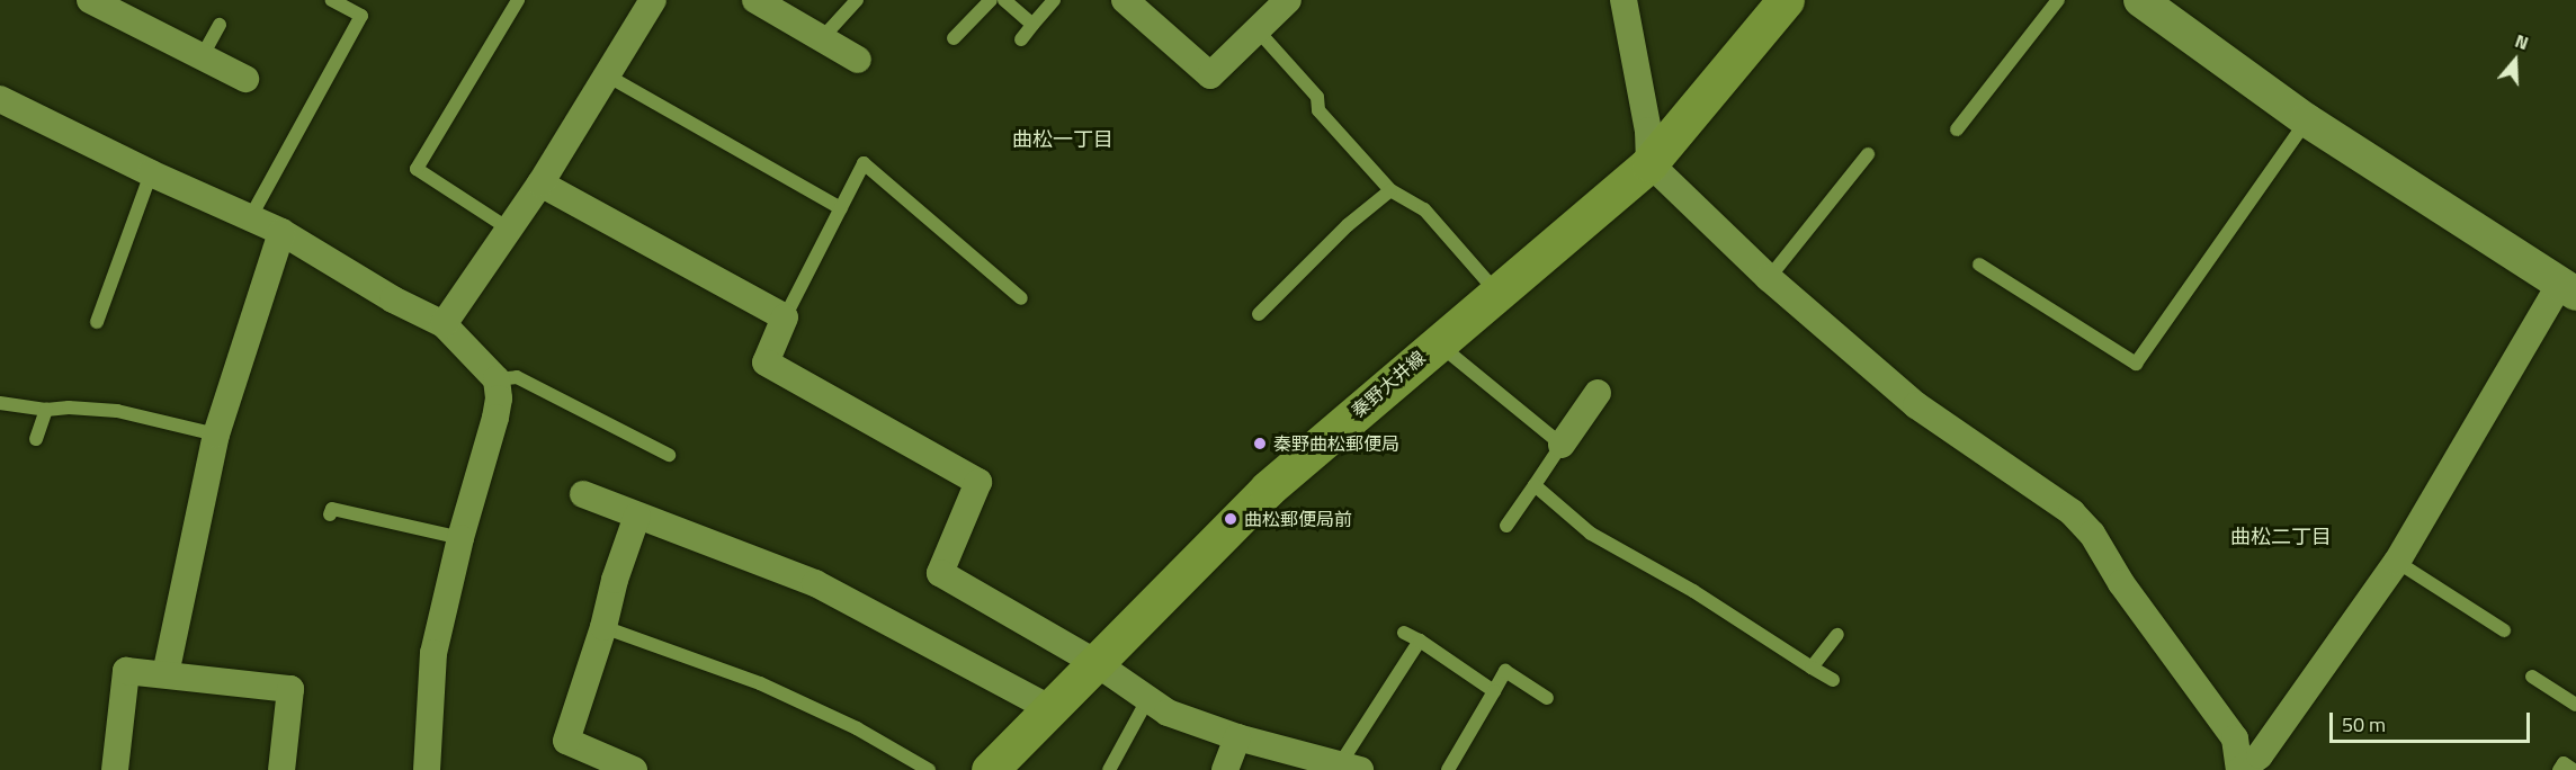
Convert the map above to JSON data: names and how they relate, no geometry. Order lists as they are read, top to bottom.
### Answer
{
  "streets": {
    "main road": ["秦野大井線"]
  },
  "districts": ["曲松一丁目", "曲松二丁目"],
  "places": ["秦野曲松郵便局", "曲松郵便局前"],
  "scale_bar": "50 m",
  "north": "top"
}
